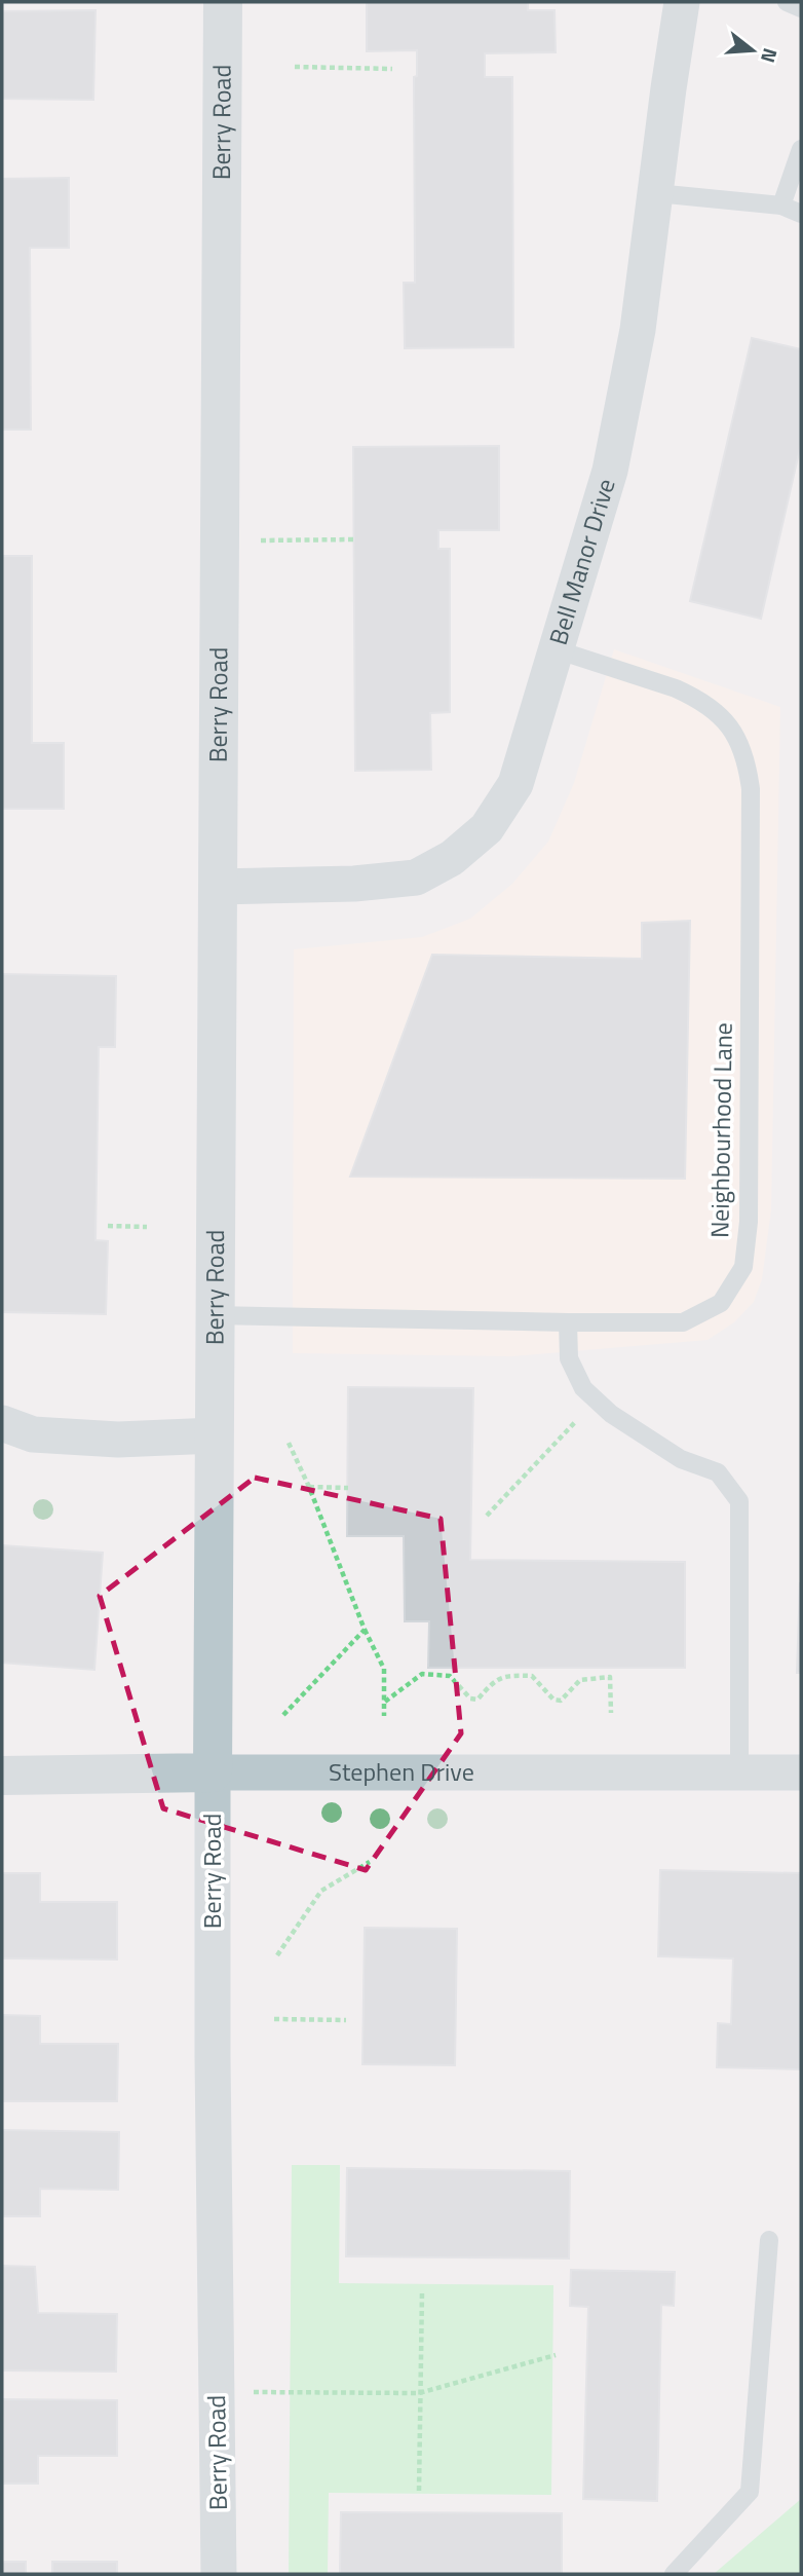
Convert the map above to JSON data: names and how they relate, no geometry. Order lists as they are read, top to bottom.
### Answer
{
  "streets": {
    "street": ["Berry Road", "Bell Manor Drive", "Stephen Drive"],
    "lane": ["Neighbourhood Lane"]
  },
  "crossings": [
    ["Berry Road", "Bell Manor Drive"],
    ["Berry Road", "Neighbourhood Lane"],
    ["Berry Road", "Stephen Drive"],
    ["Bell Manor Drive", "Neighbourhood Lane"]
  ],
  "north": "right"
}
